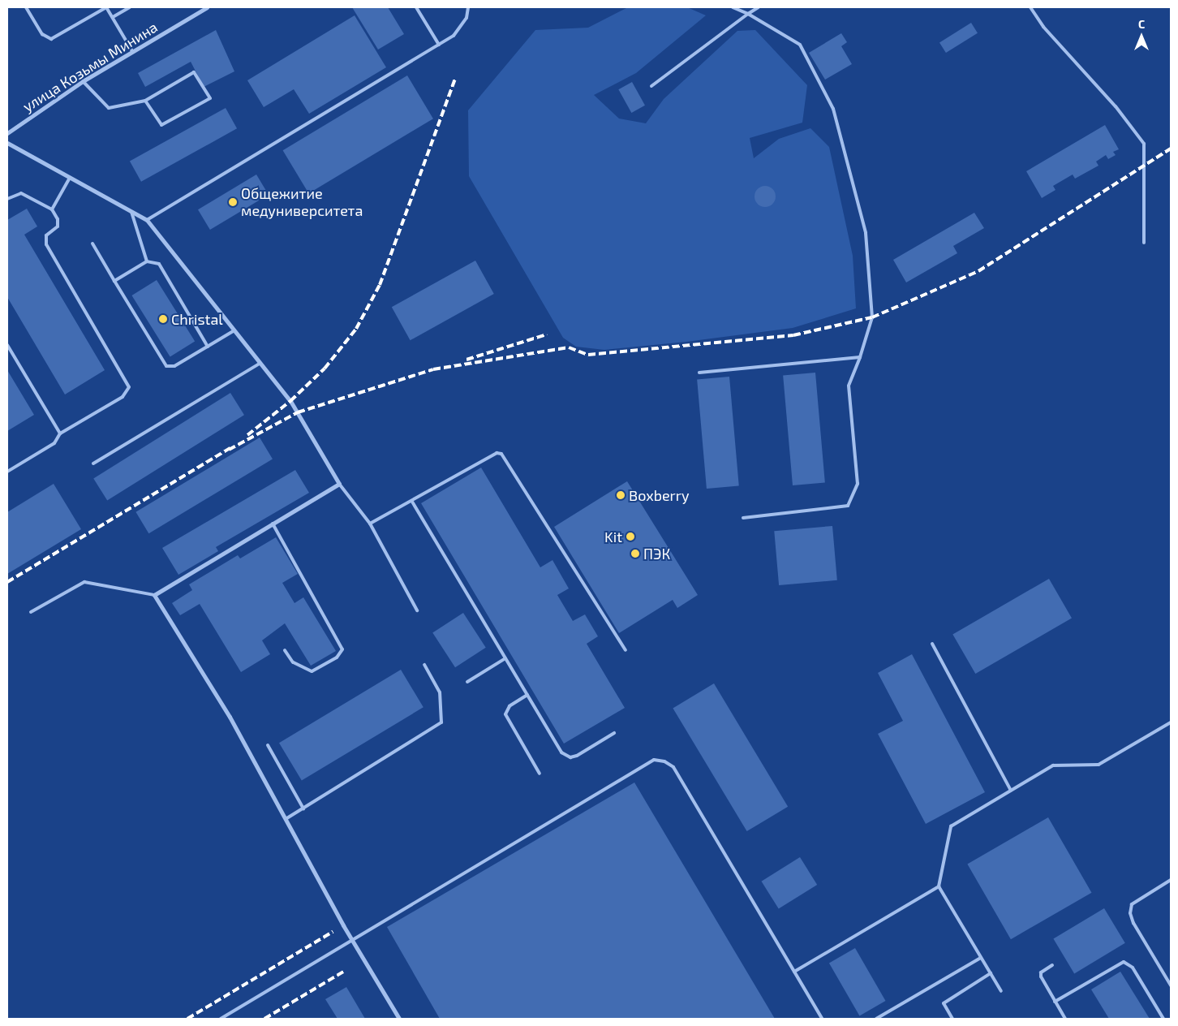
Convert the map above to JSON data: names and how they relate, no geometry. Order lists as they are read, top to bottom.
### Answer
{
  "streets": {
    "street": ["улица Козьмы Минина"]
  },
  "places": [
    "Общежитие медуниверситета",
    "Christal",
    "Boxberry",
    "Kit",
    "ПЭК"
  ],
  "north": "top"
}
